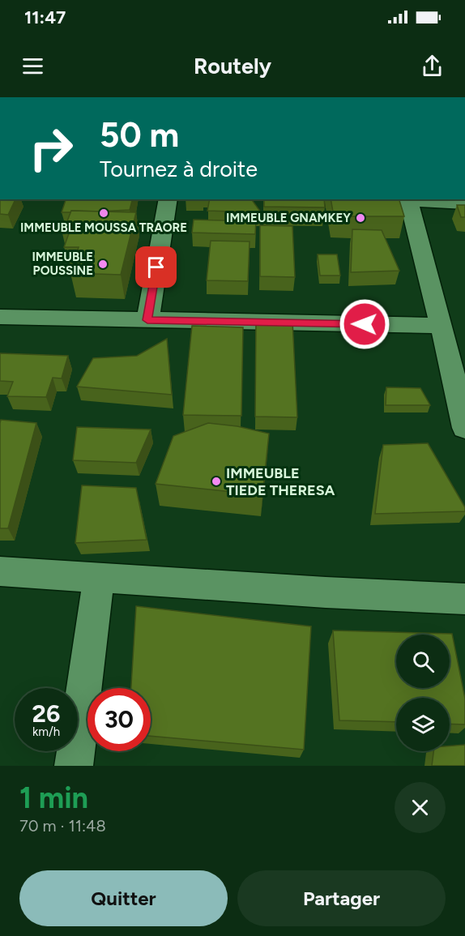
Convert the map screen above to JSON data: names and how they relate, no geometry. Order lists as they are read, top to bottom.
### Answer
{
  "places": [
    "IMMEUBLE MOUSSA TRAORE",
    "IMMEUBLE GNAMKEY",
    "IMMEUBLE POUSSINE",
    "IMMEUBLE TIEDE THERESA"
  ],
  "page": {
    "status": "11:47",
    "header": "Routely",
    "turn": ["50 m", "Tournez à droite"],
    "speed": "26 km/h",
    "limit": "30",
    "heading": ["1 min", "70 m · 11:48"],
    "buttons": ["Quitter", "Partager"]
  }
}
